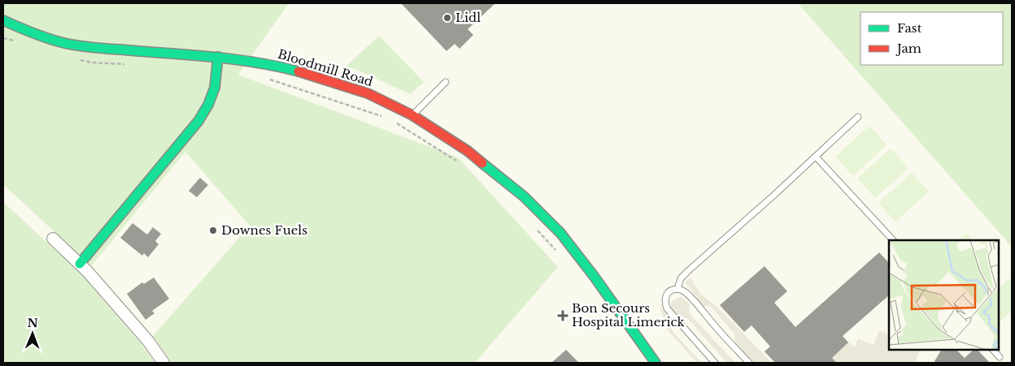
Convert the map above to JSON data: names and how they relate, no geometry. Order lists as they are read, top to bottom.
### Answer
{
  "streets": {
    "street": ["Bloodmill Road"]
  },
  "places": {
    "other": ["Lidl", "Downes Fuels"],
    "health": ["Bon Secours Hospital Limerick"]
  },
  "legend": ["Fast", "Jam"],
  "north": "top"
}
